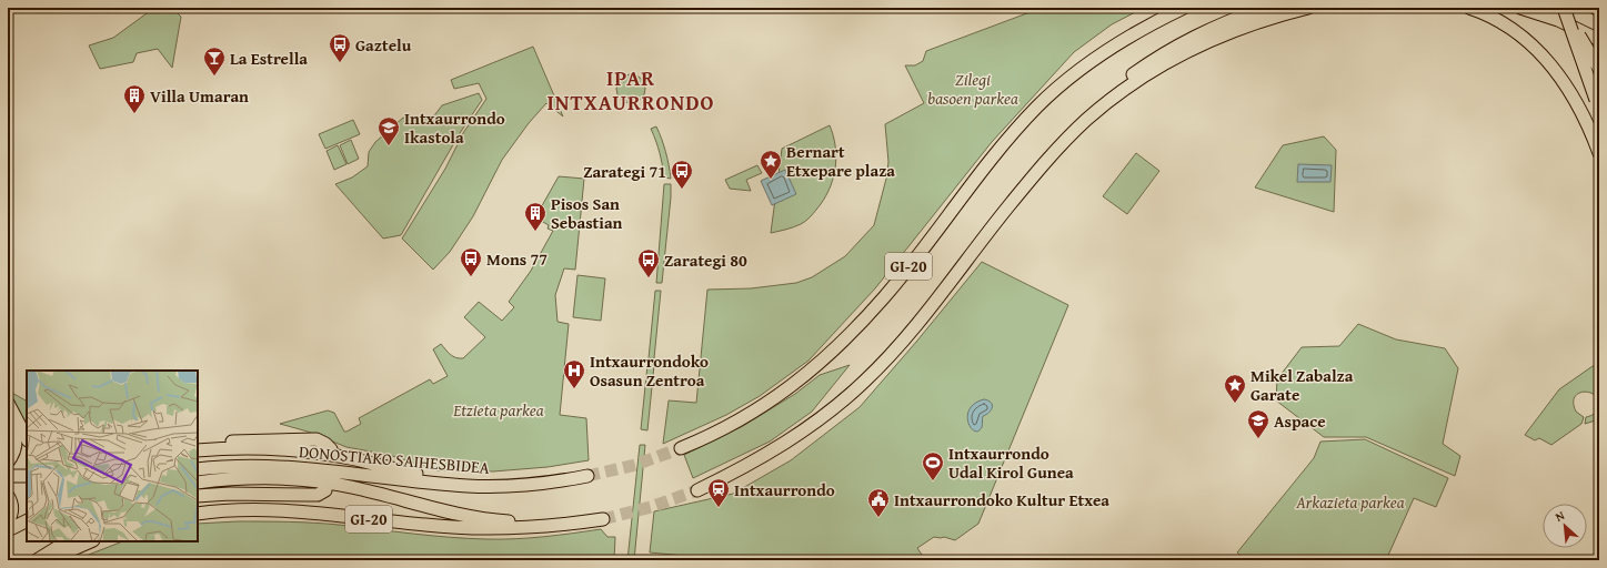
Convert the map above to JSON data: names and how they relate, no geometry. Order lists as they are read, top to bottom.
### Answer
{
  "streets": {
    "highway": ["GI-20", "DONOSTIAKO SAIHESBIDEA"]
  },
  "districts": ["IPAR INTXAURRONDO"],
  "parks": ["Zilegi basoen parkea", "Etzieta parkea", "Arkazieta parkea"],
  "places": {
    "bus stop": [
      "Gaztelu",
      "Zarategi 71",
      "Mons 77",
      "Zarategi 80"
    ],
    "bar": ["La Estrella"],
    "building": ["Villa Umaran", "Pisos San Sebastian"],
    "school or university": ["Intxaurrondo Ikastola", "Aspace"],
    "place": ["Bernart Etxepare plaza", "Mikel Zabalza Garate"],
    "hospital": ["Intxaurrondoko Osasun Zentroa"],
    "sports": ["Intxaurrondo Udal Kirol Gunea"],
    "station": ["Intxaurrondo"],
    "public building": ["Intxaurrondoko Kultur Etxea"]
  },
  "north": "top left"
}
